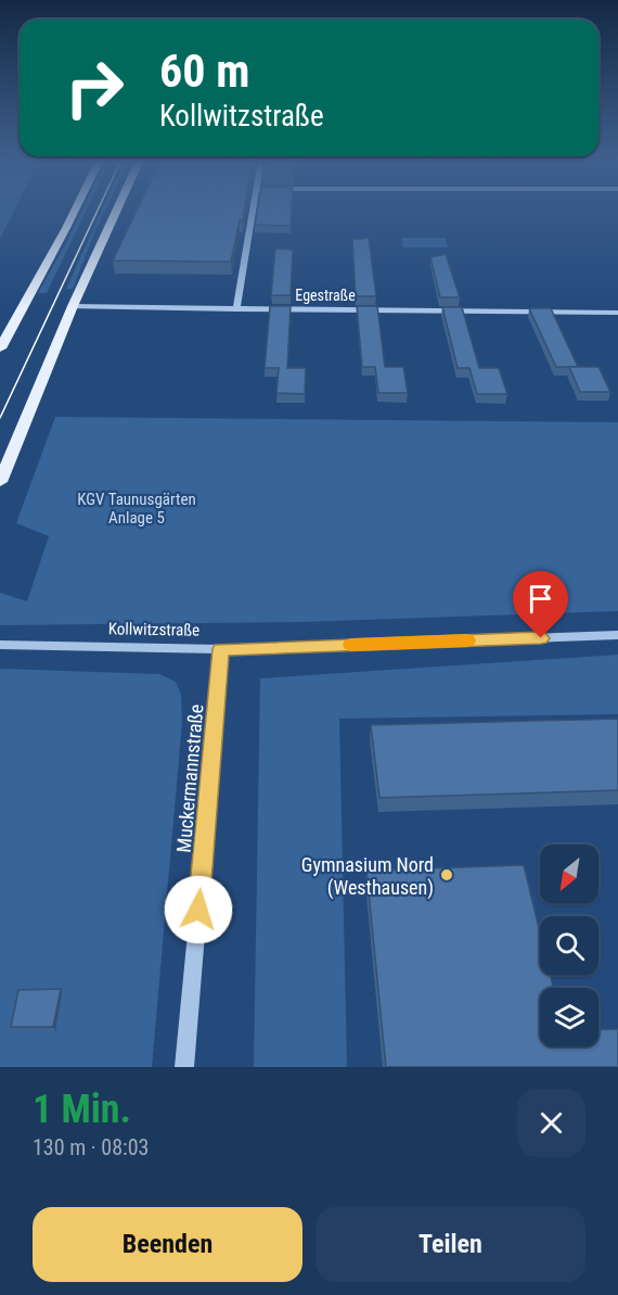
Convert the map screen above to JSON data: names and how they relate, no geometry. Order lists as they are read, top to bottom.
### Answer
{
  "streets": {
    "street": ["Egestraße", "Kollwitzstraße", "Muckermannstraße"]
  },
  "crossings": [
    ["Kollwitzstraße", "Muckermannstraße"]
  ],
  "parks": ["KGV Taunusgärten Anlage 5"],
  "places": ["Gymnasium Nord (Westhausen)"],
  "north": "bottom left",
  "page": {
    "turn": ["60 m", "Kollwitzstraße"],
    "heading": ["1 Min.", "130 m · 08:03"],
    "buttons": ["Beenden", "Teilen"]
  }
}
